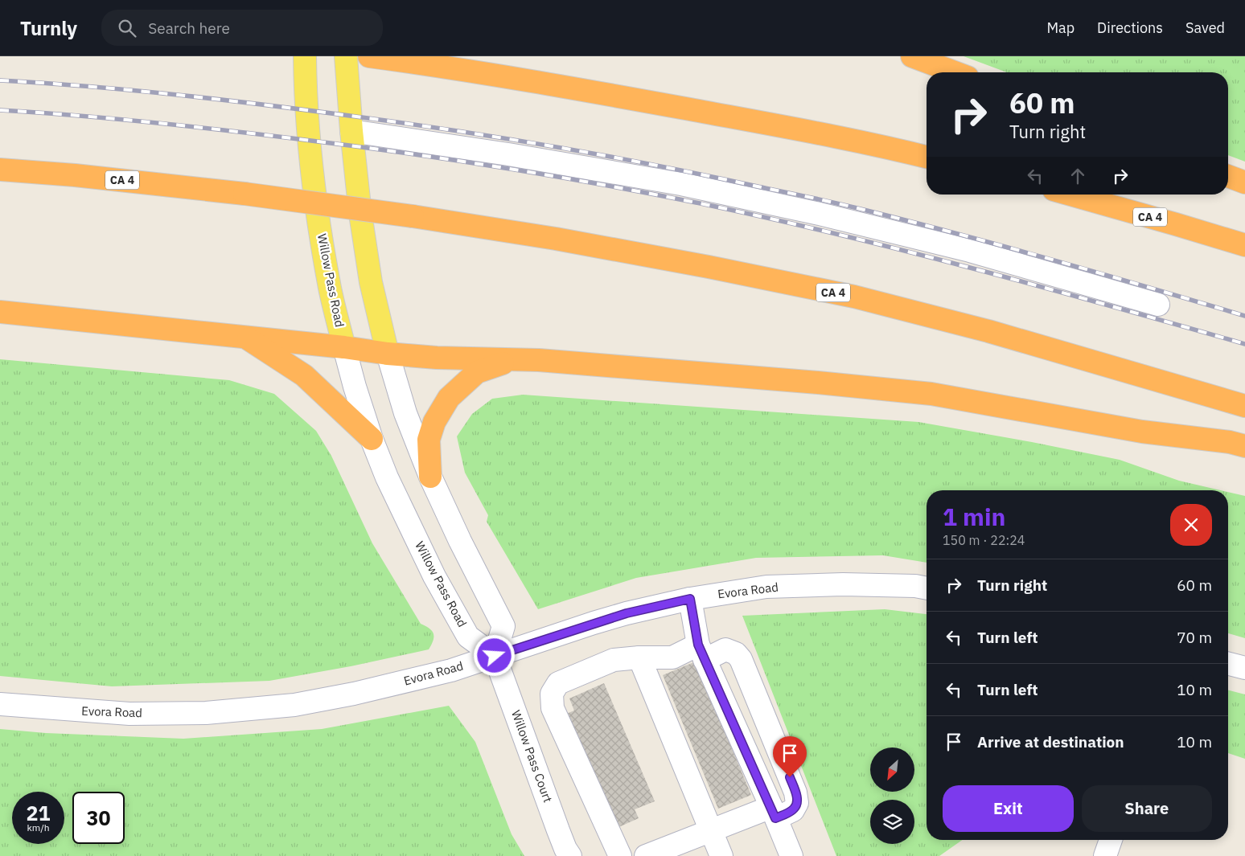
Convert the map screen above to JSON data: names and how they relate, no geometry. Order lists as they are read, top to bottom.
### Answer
{
  "streets": {
    "highway": ["CA 4"],
    "main road": ["Willow Pass Road"],
    "street": ["Evora Road", "Willow Pass Court"]
  },
  "crossings": [
    ["Willow Pass Road", "Evora Road"],
    ["Willow Pass Road", "Willow Pass Court"],
    ["Evora Road", "Willow Pass Court"]
  ],
  "north": "bottom left",
  "page": {
    "header": "Turnly",
    "search": "Search here",
    "nav": ["Map", "Directions", "Saved"],
    "turn": ["60 m", "Turn right"],
    "heading": ["1 min", "150 m · 22:24"],
    "list": [
      {
        "name": "Turn right",
        "value": "60 m"
      },
      {
        "name": "Turn left",
        "value": "70 m"
      },
      {
        "name": "Turn left",
        "value": "10 m"
      },
      {
        "name": "Arrive at destination",
        "value": "10 m"
      }
    ],
    "buttons": ["Exit", "Share"],
    "speed": "21 km/h",
    "limit": "30"
  }
}
